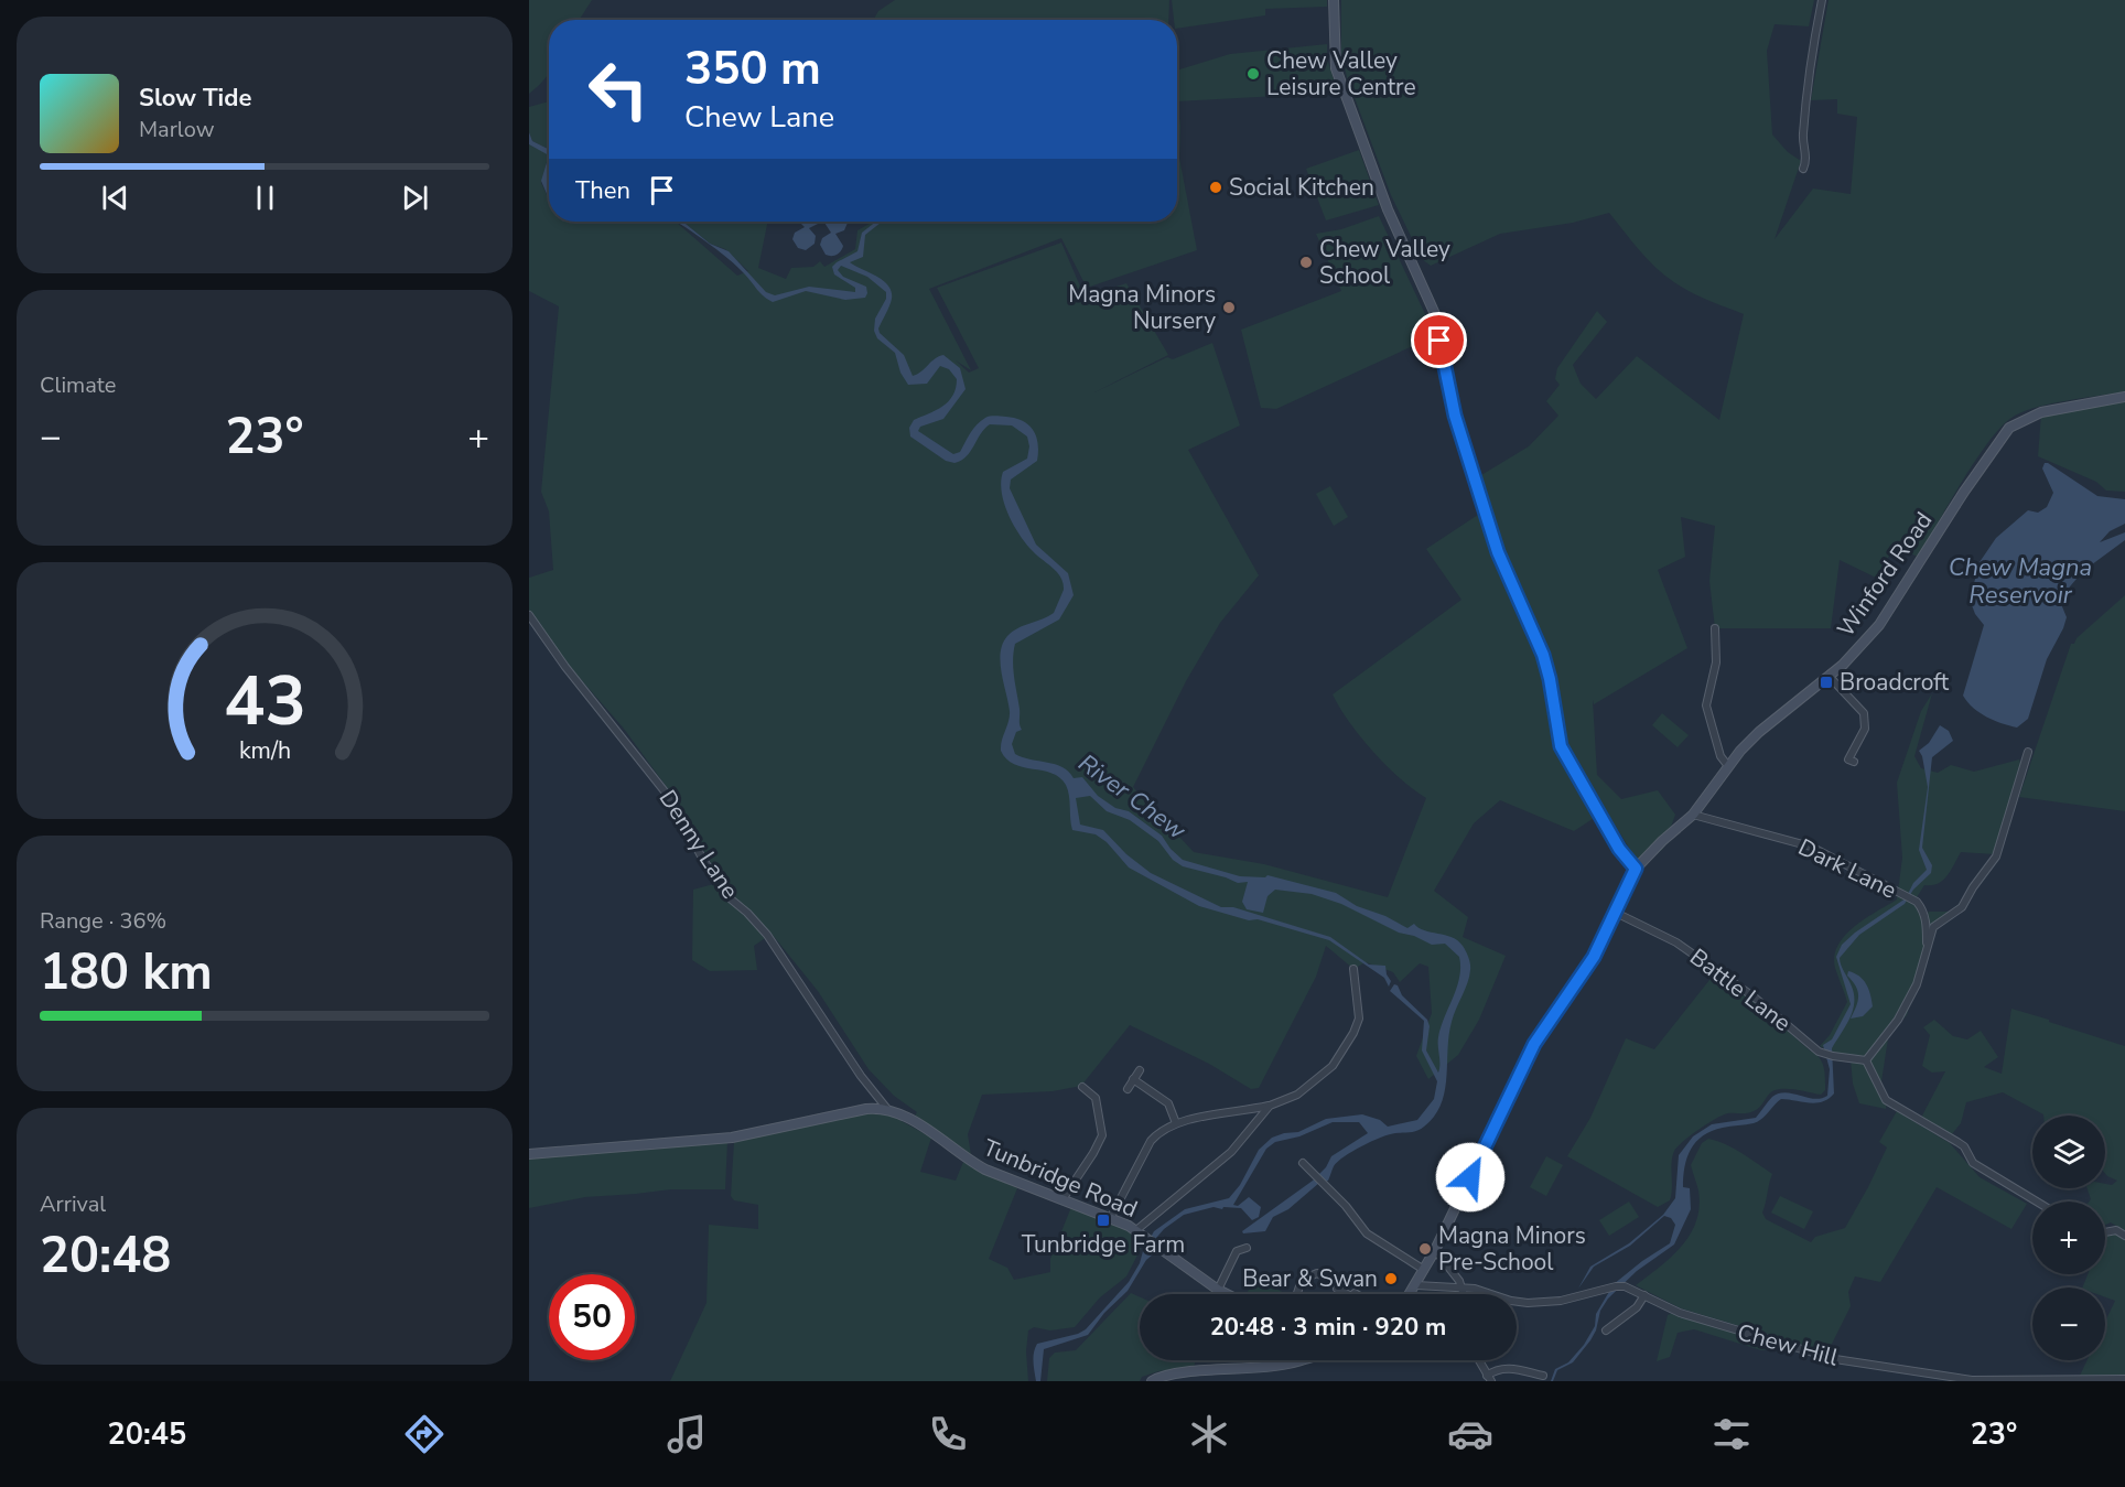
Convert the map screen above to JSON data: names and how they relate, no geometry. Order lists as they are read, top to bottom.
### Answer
{
  "streets": {
    "main road": ["Winford Road", "Tunbridge Road"],
    "street": [
      "Denny Lane",
      "Dark Lane",
      "Battle Lane",
      "Chew Hill"
    ]
  },
  "crossings": [
    ["Winford Road", "Dark Lane"],
    ["Winford Road", "Battle Lane"],
    ["Winford Road", "Chew Hill"],
    ["Denny Lane", "Tunbridge Road"]
  ],
  "water": ["Chew Magna Reservoir", "River Chew"],
  "places": {
    "other": [
      "Chew Valley Leisure Centre",
      "Social Kitchen",
      "Chew Valley School",
      "Magna Minors Nursery",
      "Magna Minors Pre-School",
      "Bear & Swan"
    ],
    "transit": ["Broadcroft", "Tunbridge Farm"]
  },
  "page": {
    "turn": ["350 m", "Chew Lane"],
    "song": ["Slow Tide", "Marlow"],
    "then": "Then",
    "tile": [
      "Climate",
      ["Range · 36%", "180 km"],
      ["Arrival", "20:48"]
    ],
    "heat": ["−", "23°", "+"],
    "map_buttons": ["+", "−"],
    "limit": "50",
    "trip": "20:48 · 3 min · 920 m",
    "tabs": ["20:45", "23°"],
    "gauge": ["43", "km/h"]
  }
}
